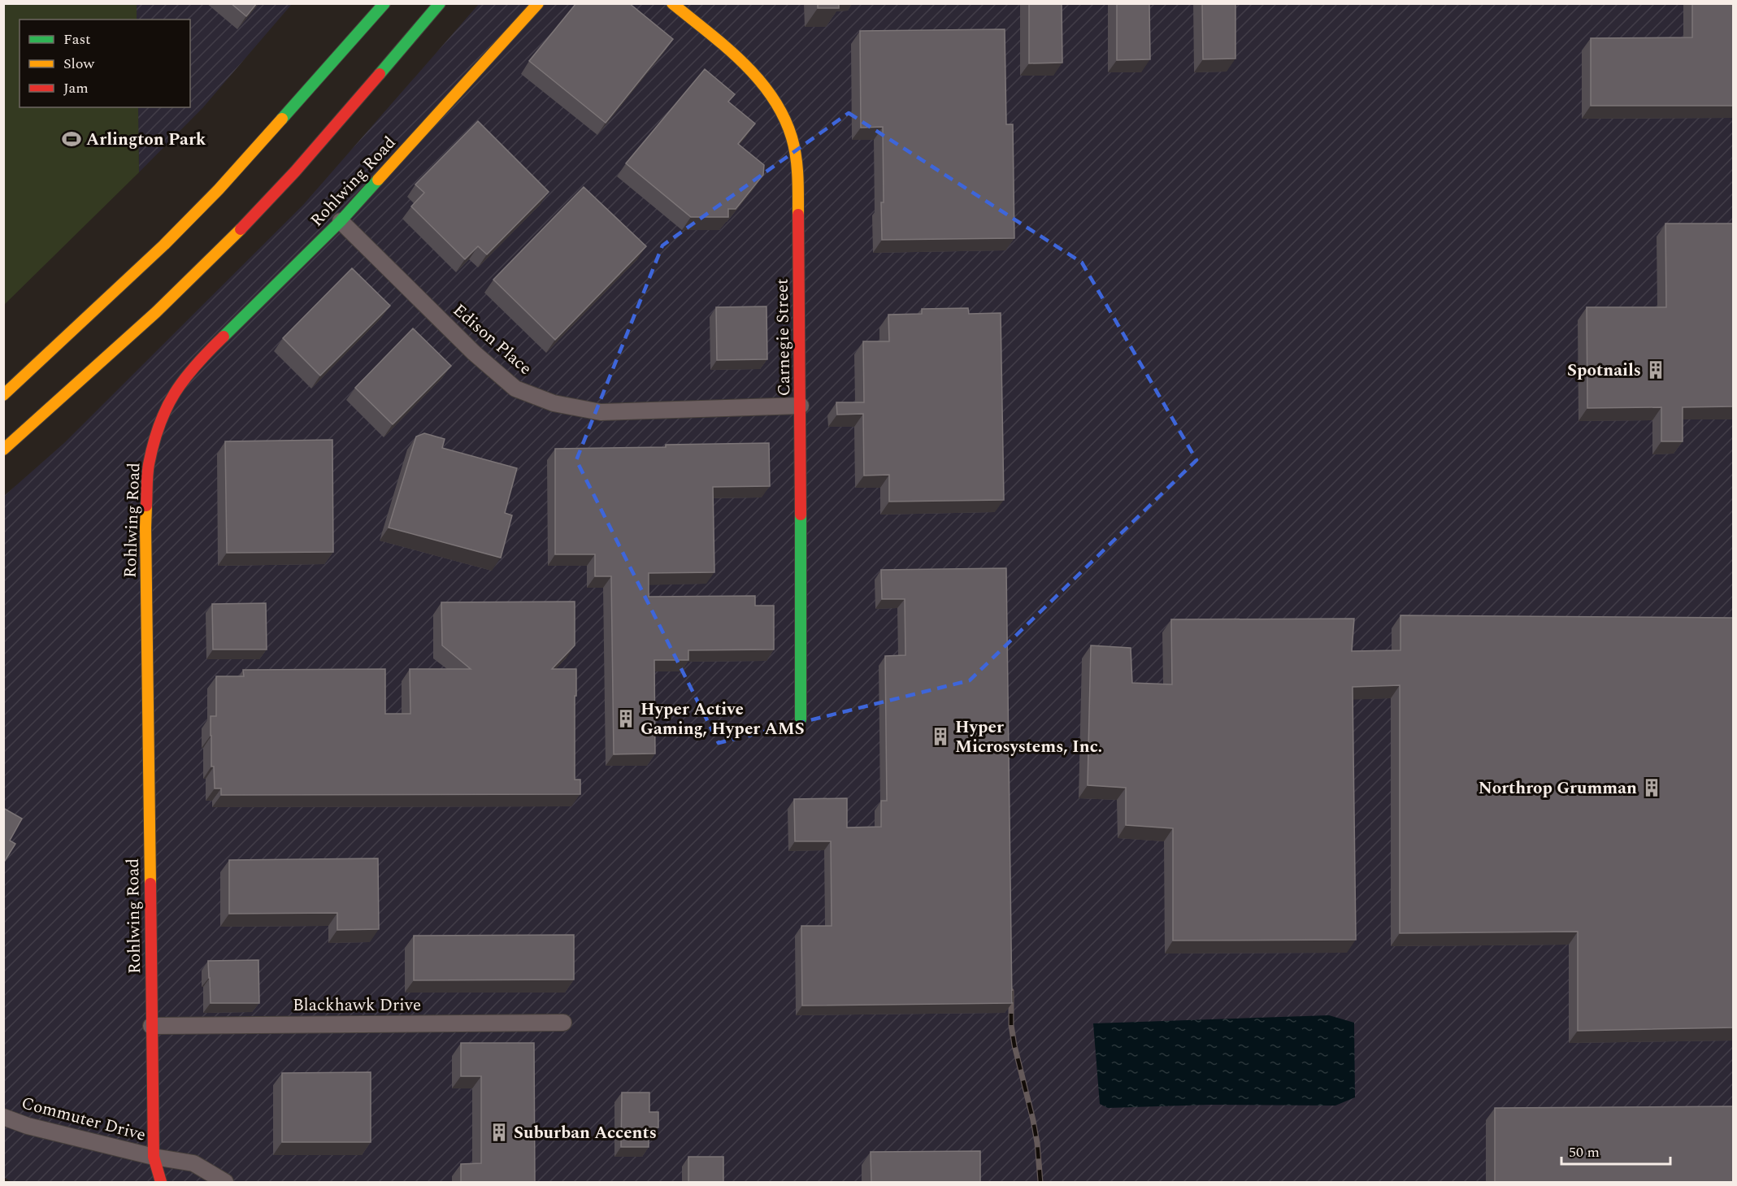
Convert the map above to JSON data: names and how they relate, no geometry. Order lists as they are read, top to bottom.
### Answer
{
  "streets": {
    "main road": ["Rohlwing Road", "Carnegie Street"],
    "street": ["Edison Place", "Blackhawk Drive", "Commuter Drive"]
  },
  "crossings": [
    ["Rohlwing Road", "Edison Place"],
    ["Rohlwing Road", "Blackhawk Drive"],
    ["Rohlwing Road", "Commuter Drive"],
    ["Carnegie Street", "Edison Place"]
  ],
  "places": {
    "sports": ["Arlington Park"],
    "building": [
      "Spotnails",
      "Hyper Active Gaming, Hyper AMS",
      "Hyper Microsystems, Inc.",
      "Northrop Grumman",
      "Suburban Accents"
    ]
  },
  "legend": ["Fast", "Slow", "Jam"],
  "scale_bar": "50 m"
}
